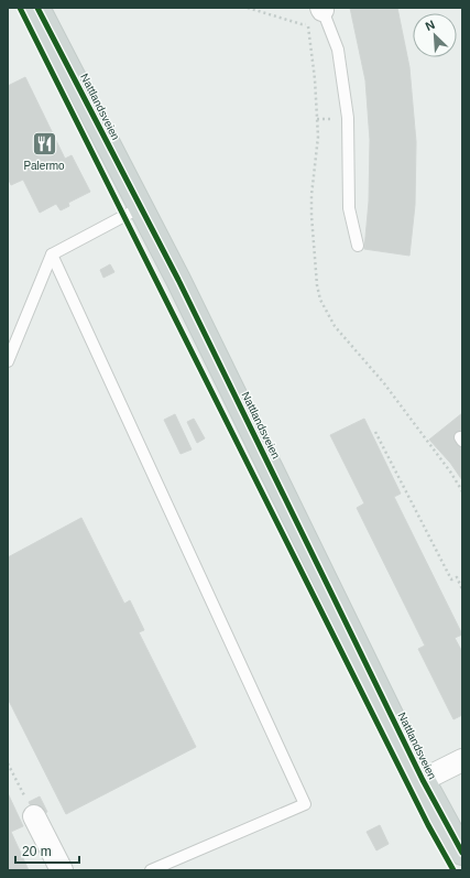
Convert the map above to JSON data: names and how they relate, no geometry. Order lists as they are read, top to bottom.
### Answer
{
  "streets": {
    "main road": ["Nattlandsveien"]
  },
  "places": {
    "restaurant": ["Palermo"]
  },
  "scale_bar": "20 m",
  "north": "top left"
}
